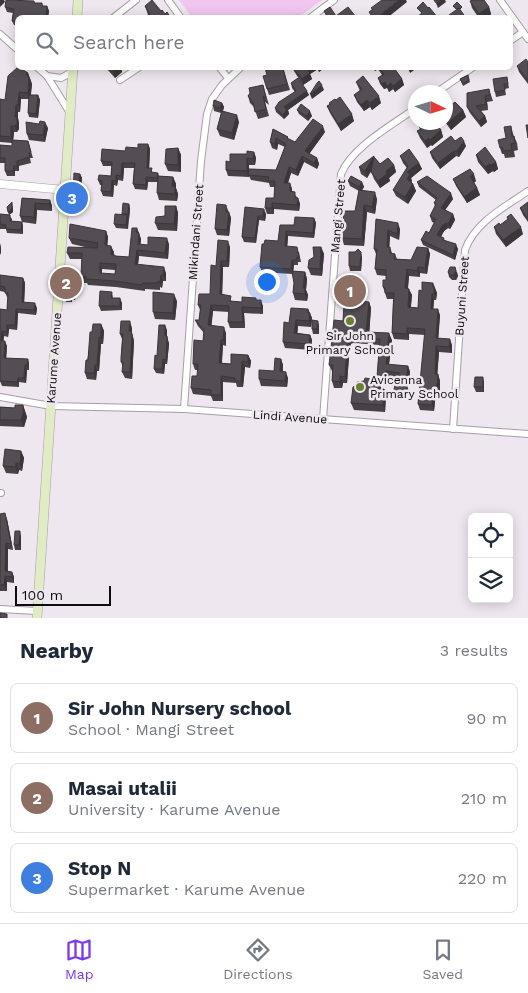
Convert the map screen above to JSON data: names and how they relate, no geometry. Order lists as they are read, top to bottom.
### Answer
{
  "streets": {
    "main road": ["Karume Avenue"],
    "street": [
      "Mangi Street",
      "Mikindani Street",
      "Buyuni Street",
      "Lindi Avenue"
    ]
  },
  "crossings": [
    ["Mangi Street", "Lindi Avenue"],
    ["Mikindani Street", "Lindi Avenue"],
    ["Buyuni Street", "Lindi Avenue"],
    ["Karume Avenue", "Lindi Avenue"]
  ],
  "places": ["Sir John Primary School", "Avicenna Primary School"],
  "scale_bar": "100 m",
  "north": "right",
  "page": {
    "search": "Search here",
    "pins": ["3", "2", "1"],
    "scale": "100 m",
    "heading": ["Nearby", "3 results"],
    "list": [
      {
        "mark": "1",
        "name": "Sir John Nursery school",
        "note": "School · Mangi Street",
        "value": "90 m"
      },
      {
        "mark": "2",
        "name": "Masai utalii",
        "note": "University · Karume Avenue",
        "value": "210 m"
      },
      {
        "mark": "3",
        "name": "Stop N",
        "note": "Supermarket · Karume Avenue",
        "value": "220 m"
      }
    ],
    "nav": ["Map", "Directions", "Saved"]
  }
}
